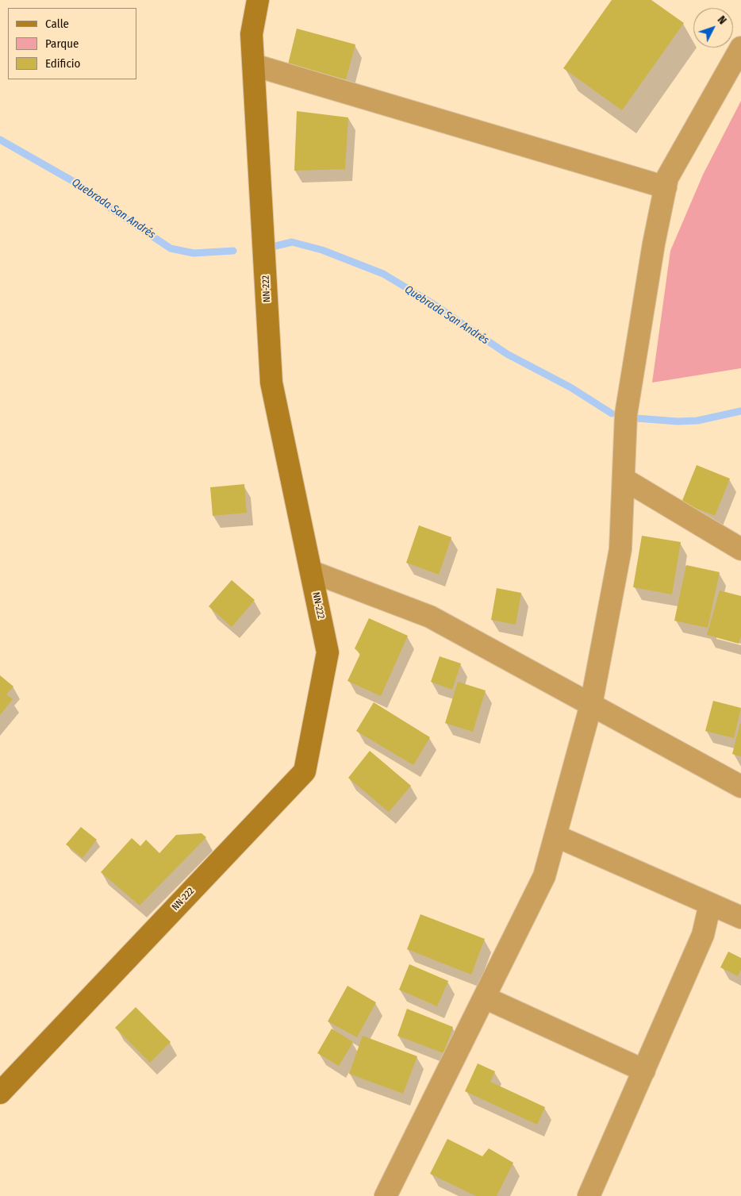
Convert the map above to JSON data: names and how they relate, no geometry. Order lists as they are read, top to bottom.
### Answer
{
  "streets": {
    "street": ["NN-222"]
  },
  "water": ["Quebrada San Andrés"],
  "legend": ["Calle", "Parque", "Edificio"],
  "north": "top right"
}
